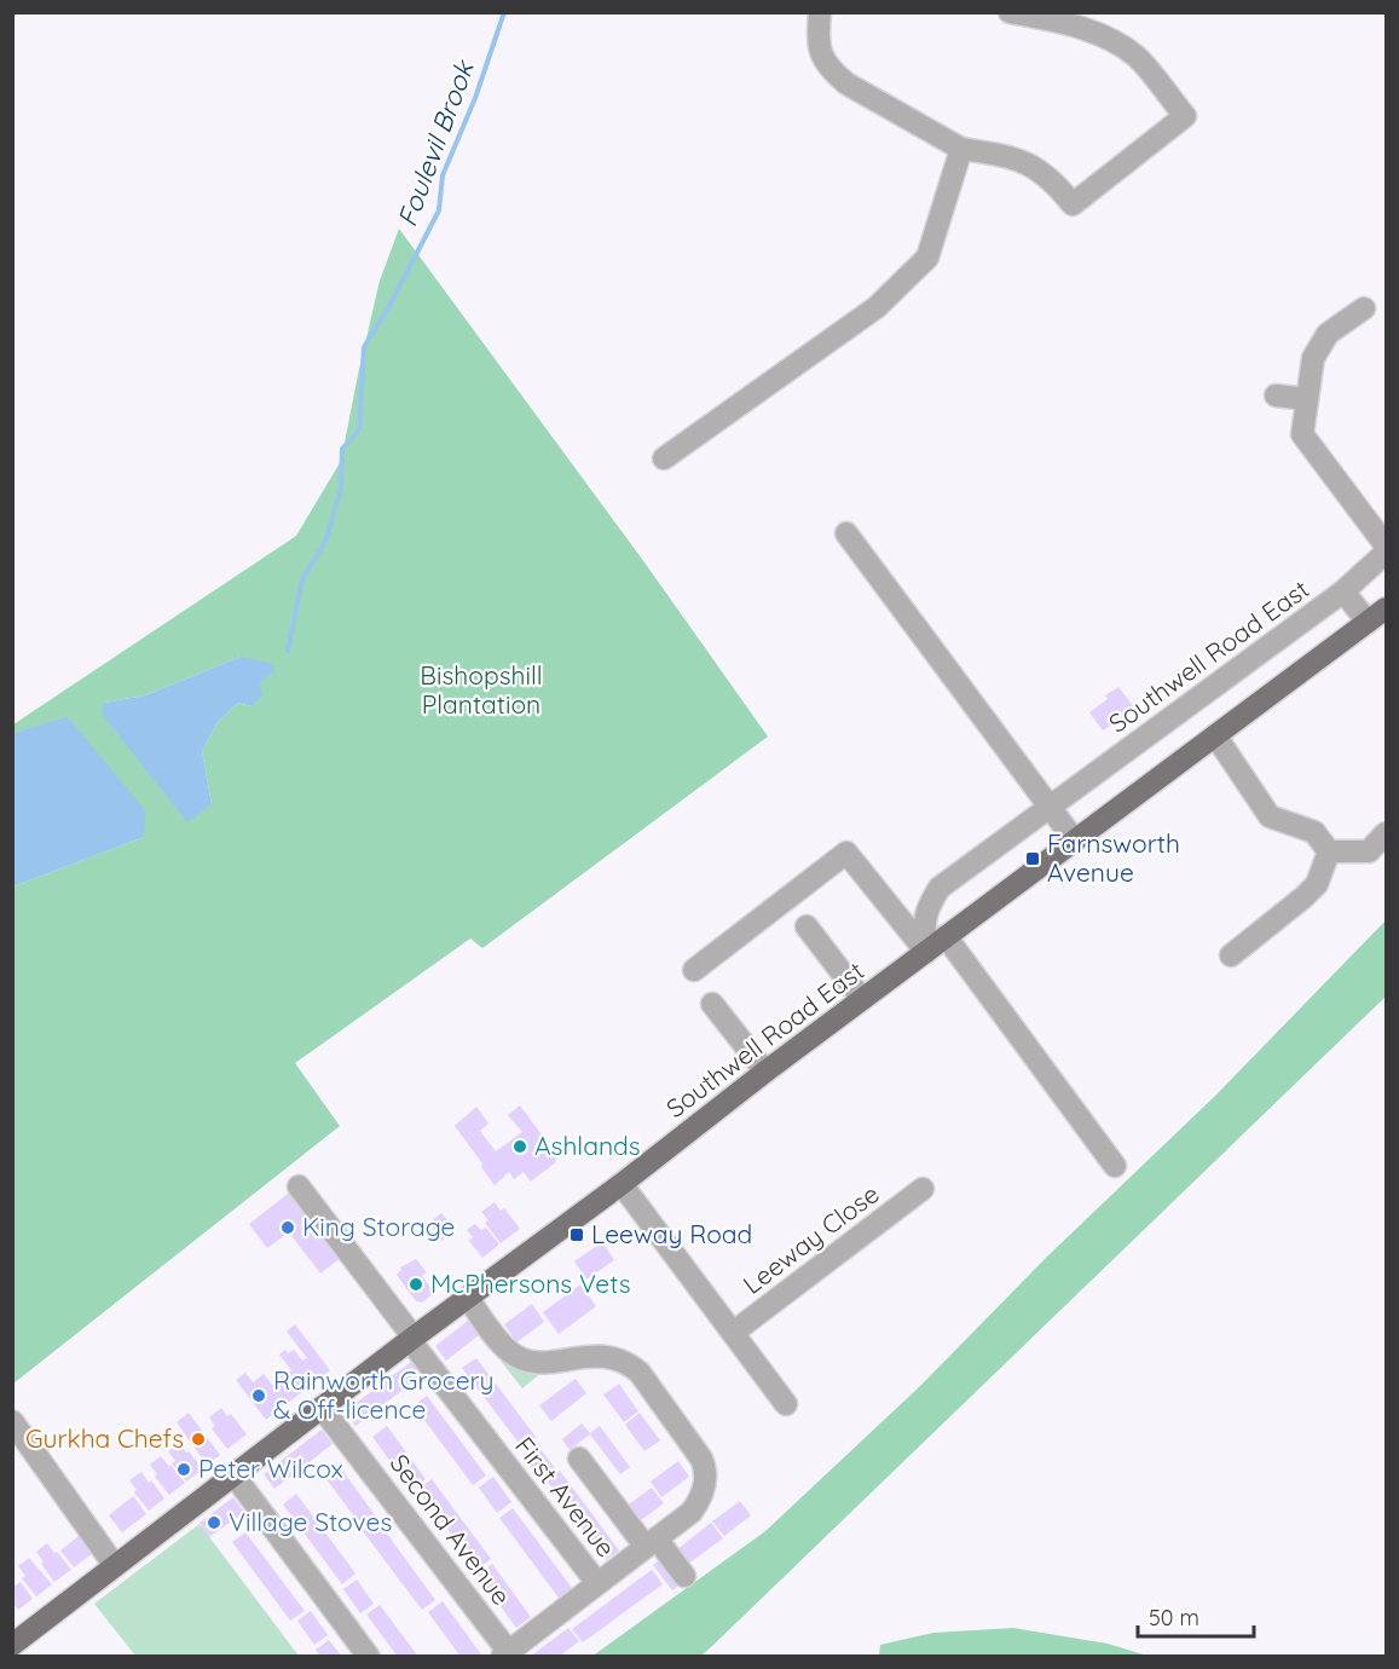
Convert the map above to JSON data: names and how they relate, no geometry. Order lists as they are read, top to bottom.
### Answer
{
  "streets": {
    "main road": ["Southwell Road East"],
    "street": ["Leeway Close", "First Avenue", "Second Avenue"]
  },
  "crossings": [
    ["Southwell Road East", "First Avenue"],
    ["Southwell Road East", "Second Avenue"]
  ],
  "water": ["Foulevil Brook"],
  "parks": ["Bishopshill Plantation"],
  "places": {
    "transit": ["Farnsworth Avenue", "Leeway Road"],
    "other": [
      "Ashlands",
      "King Storage",
      "McPhersons Vets",
      "Rainworth Grocery & Off-licence",
      "Gurkha Chefs",
      "Peter Wilcox",
      "Village Stoves"
    ]
  },
  "scale_bar": "50 m"
}
